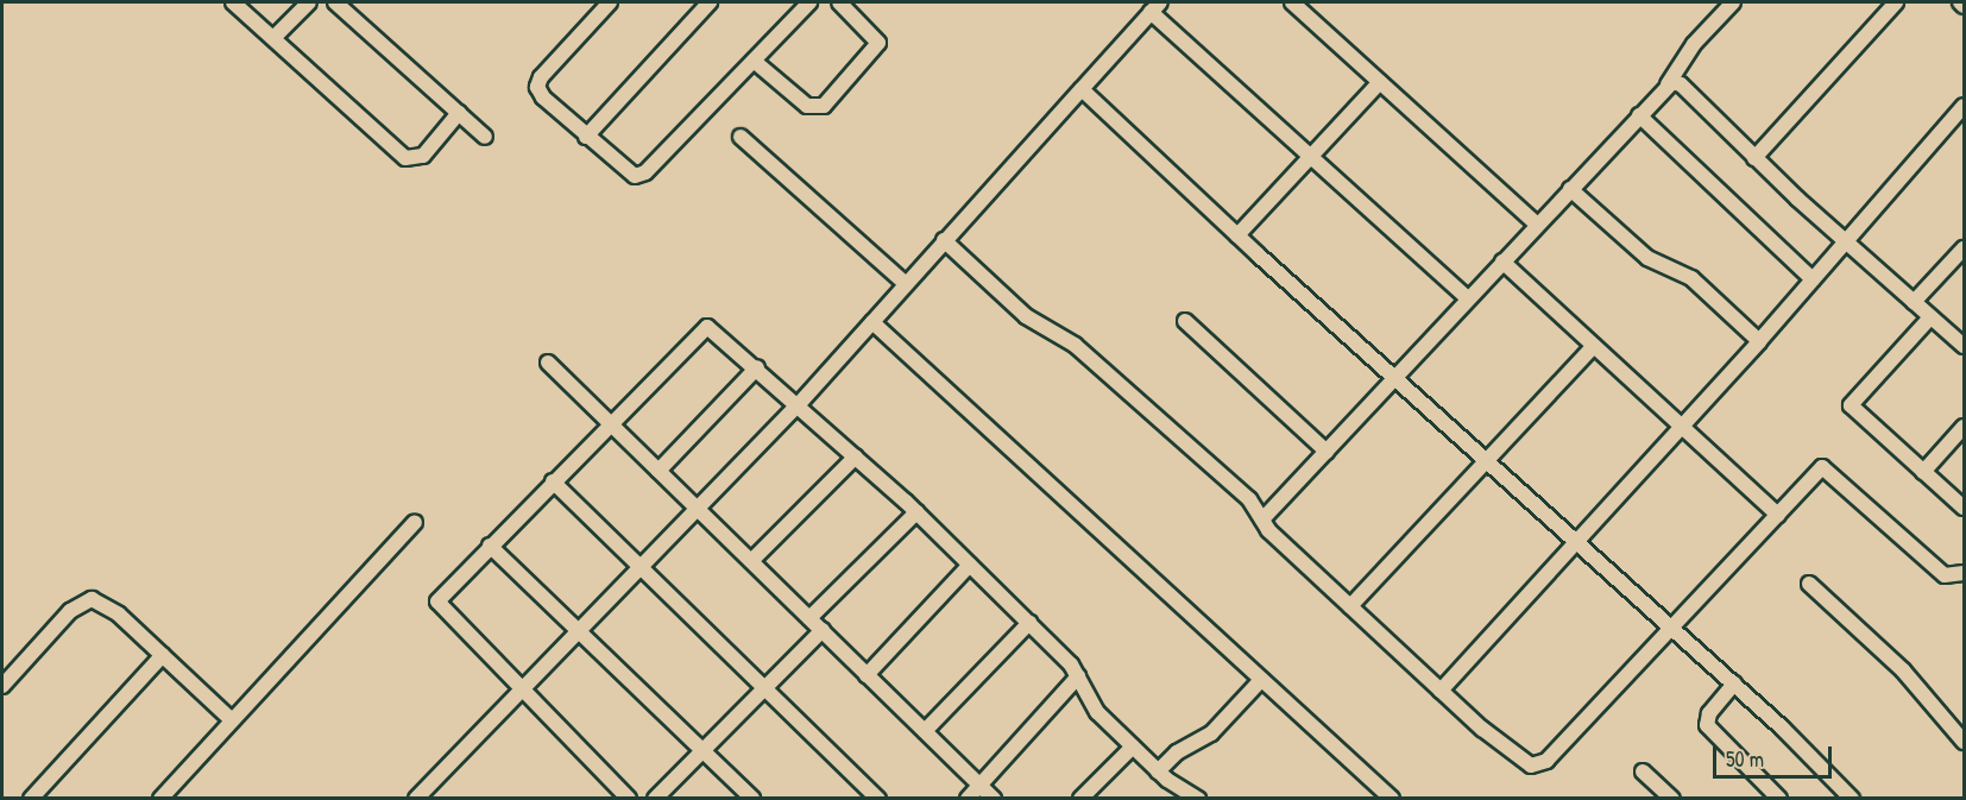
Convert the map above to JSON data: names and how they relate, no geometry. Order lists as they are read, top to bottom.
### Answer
{
  "scale_bar": "50 m"
}
